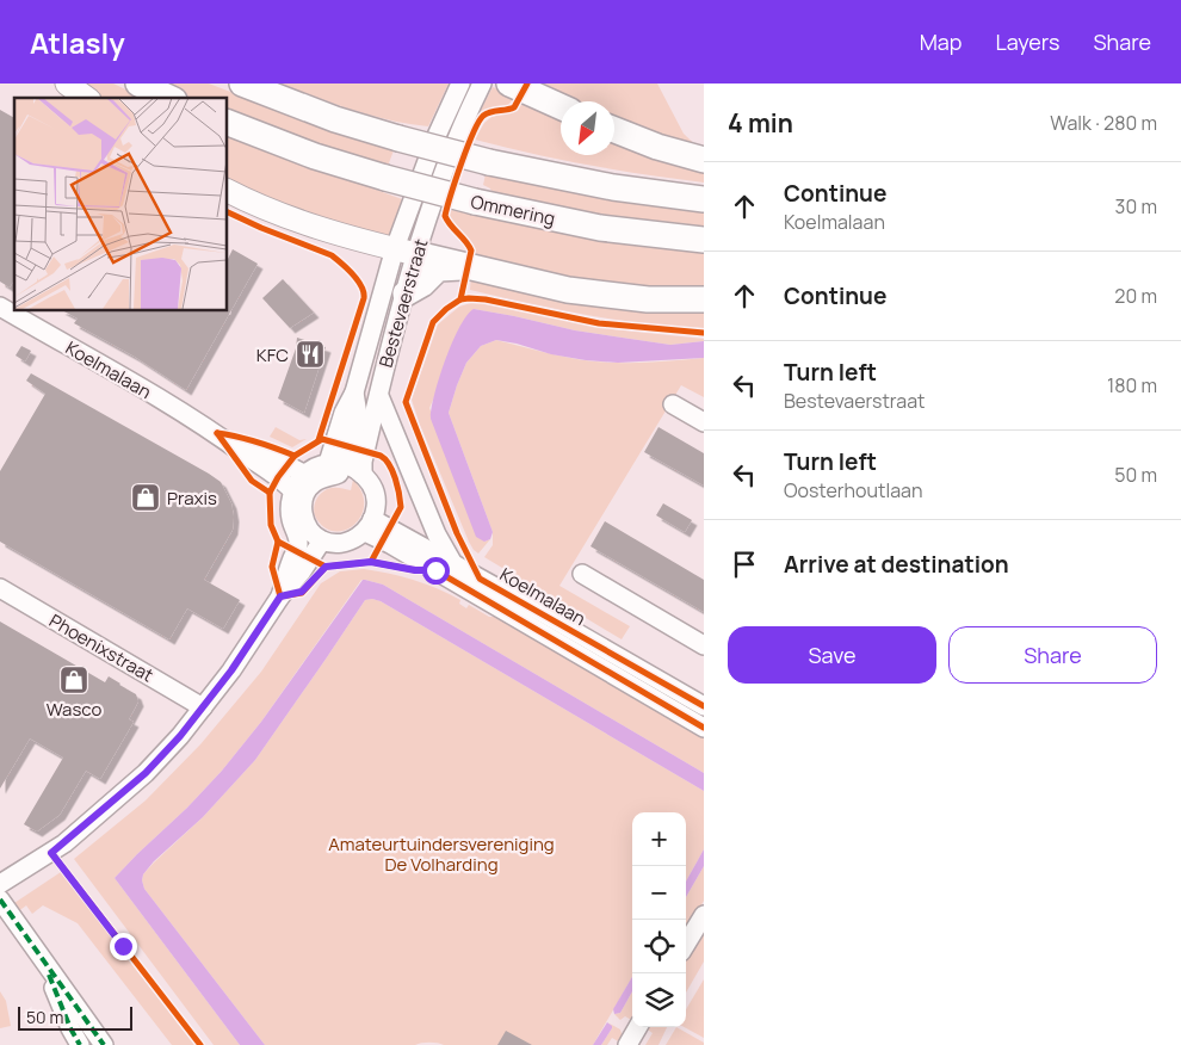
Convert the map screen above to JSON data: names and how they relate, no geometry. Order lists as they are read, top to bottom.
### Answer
{
  "streets": {
    "highway": ["Ommering"],
    "street": ["Bestevaerstraat", "Koelmalaan", "Phoenixstraat"]
  },
  "crossings": [
    ["Bestevaerstraat", "Koelmalaan"]
  ],
  "parks": ["Amateurtuindersvereniging De Volharding"],
  "places": {
    "restaurant": ["KFC"],
    "shop": ["Praxis", "Wasco"]
  },
  "scale_bar": "50 m",
  "north": "bottom left",
  "page": {
    "header": "Atlasly",
    "nav": ["Map", "Layers", "Share"],
    "heading": ["4 min", "Walk · 280 m"],
    "list": [
      ["Continue", "Koelmalaan", "30 m"],
      ["Continue", "20 m"],
      ["Turn left", "Bestevaerstraat", "180 m"],
      ["Turn left", "Oosterhoutlaan", "50 m"],
      "Arrive at destination"
    ],
    "buttons": ["Save", "Share"],
    "map_buttons": ["+", "−"],
    "scale": "50 m"
  }
}
